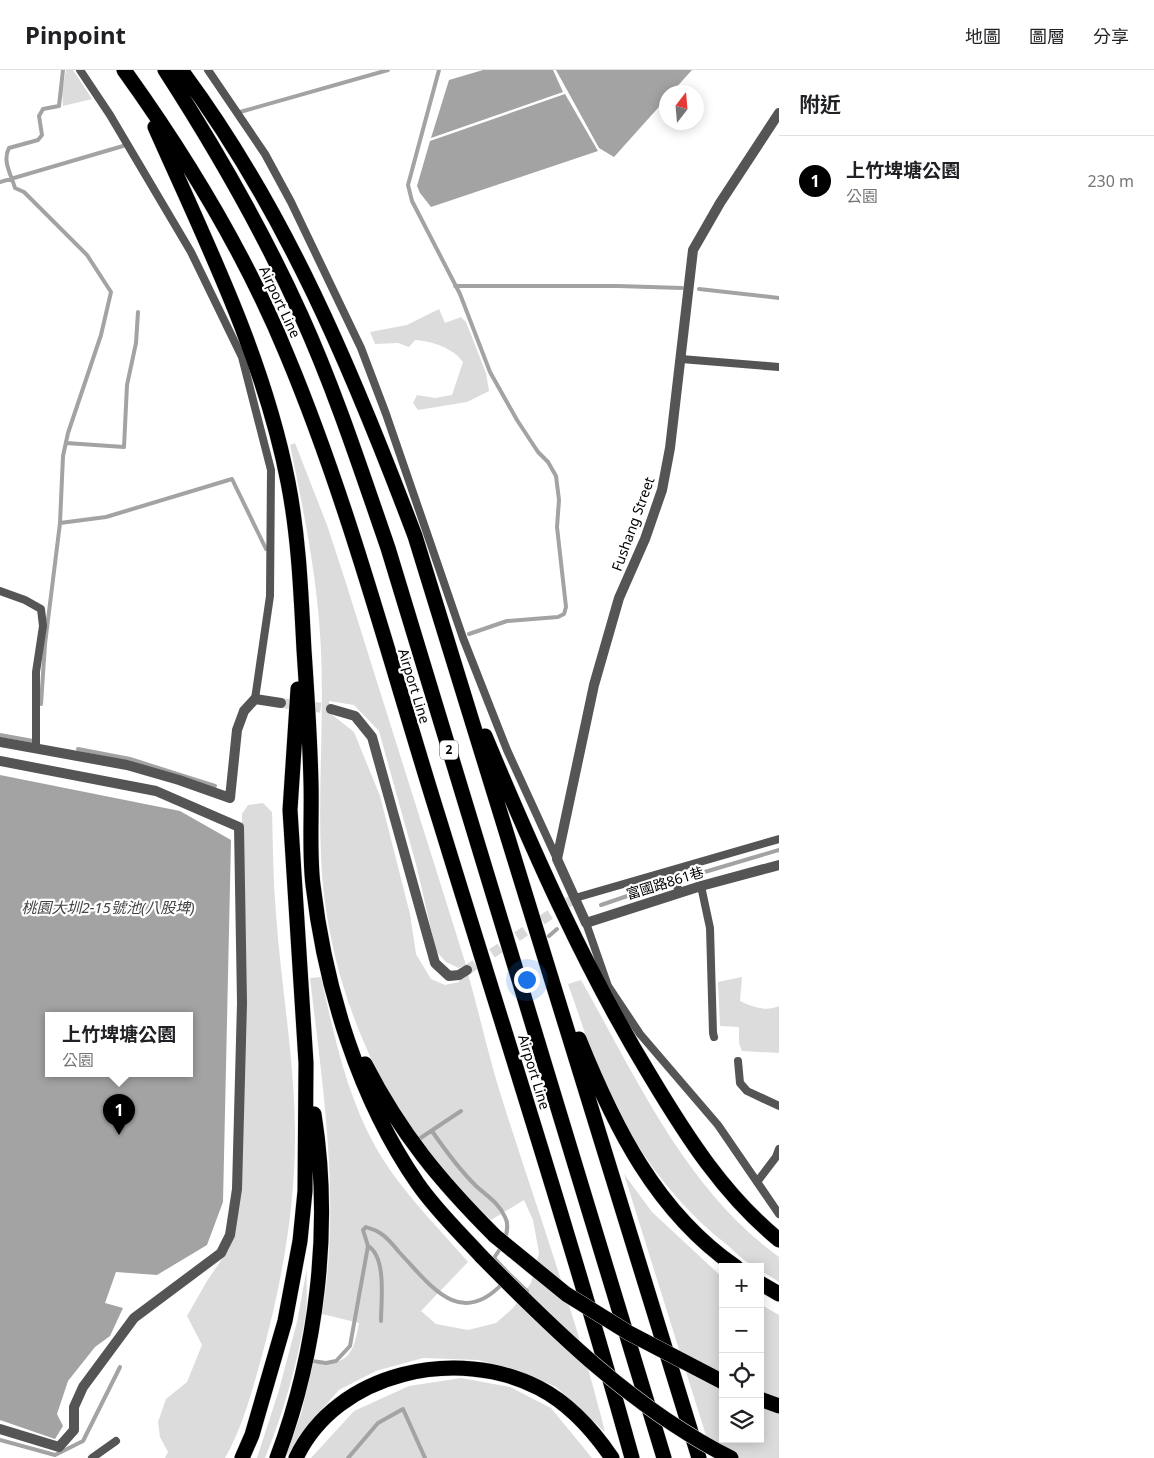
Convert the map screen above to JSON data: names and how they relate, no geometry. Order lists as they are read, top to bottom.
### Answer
{
  "streets": {
    "highway": ["Airport Line", "2"],
    "street": ["Fushang Street", "富國路861巷"]
  },
  "water": ["桃園大圳2-15號池(八股埤)"],
  "north": "top",
  "page": {
    "header": "Pinpoint",
    "nav": ["地圖", "圖層", "分享"],
    "heading": "附近",
    "list": [
      {
        "mark": "1",
        "name": "上竹埤塘公園",
        "note": "公園",
        "value": "230 m"
      }
    ],
    "popup": ["上竹埤塘公園", "公園"],
    "pins": "1",
    "map_buttons": ["+", "−"]
  }
}
